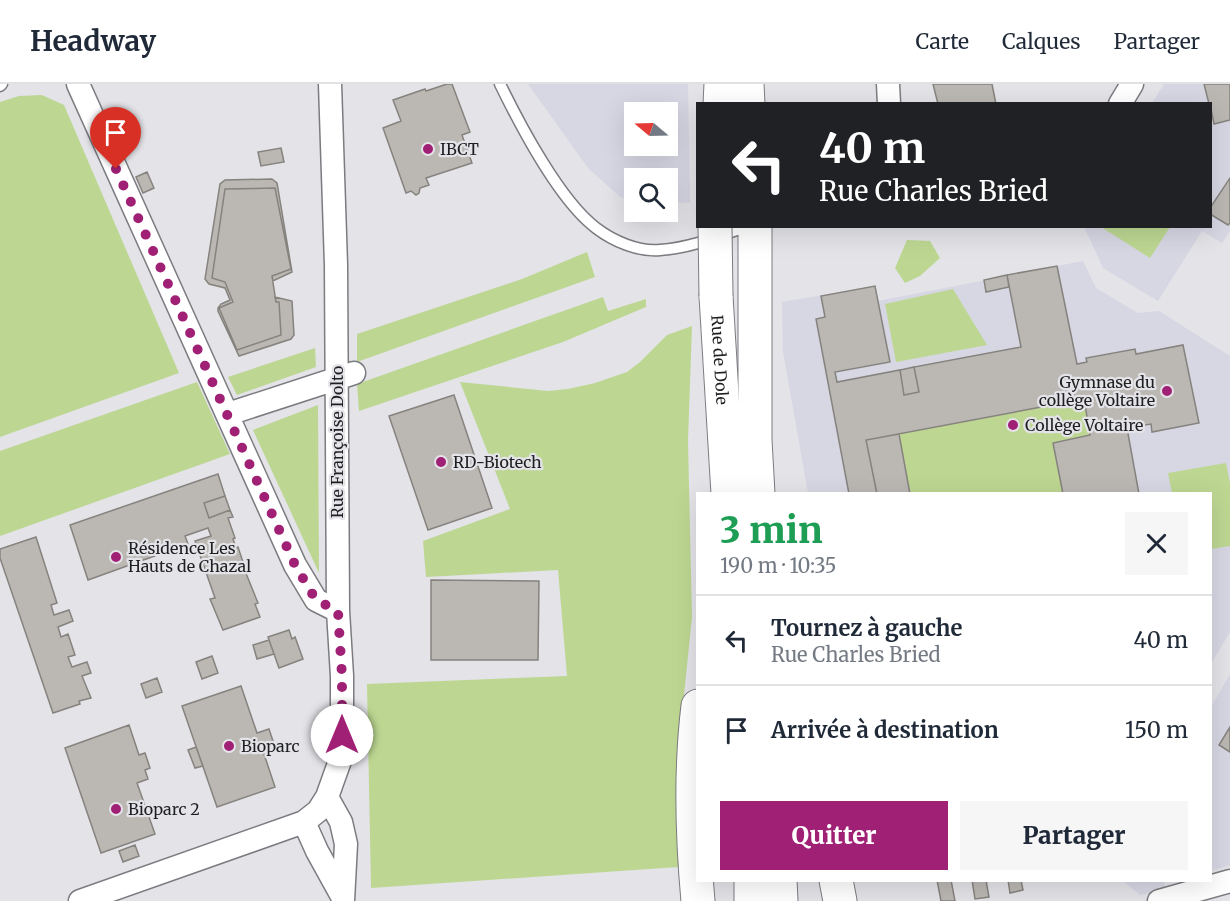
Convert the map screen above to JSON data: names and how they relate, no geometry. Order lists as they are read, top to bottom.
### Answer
{
  "streets": {
    "main road": ["Rue de Dole"],
    "street": ["Rue Françoise Dolto"]
  },
  "places": [
    "IBCT",
    "Gymnase du collège Voltaire",
    "Collège Voltaire",
    "RD-Biotech",
    "Résidence Les Hauts de Chazal",
    "Bioparc",
    "Bioparc 2"
  ],
  "north": "left",
  "page": {
    "header": "Headway",
    "nav": ["Carte", "Calques", "Partager"],
    "turn": ["40 m", "Rue Charles Bried"],
    "heading": ["3 min", "190 m · 10:35"],
    "list": [
      {
        "name": "Tournez à gauche",
        "note": "Rue Charles Bried",
        "value": "40 m"
      },
      {
        "name": "Arrivée à destination",
        "value": "150 m"
      }
    ],
    "buttons": ["Quitter", "Partager"]
  }
}
